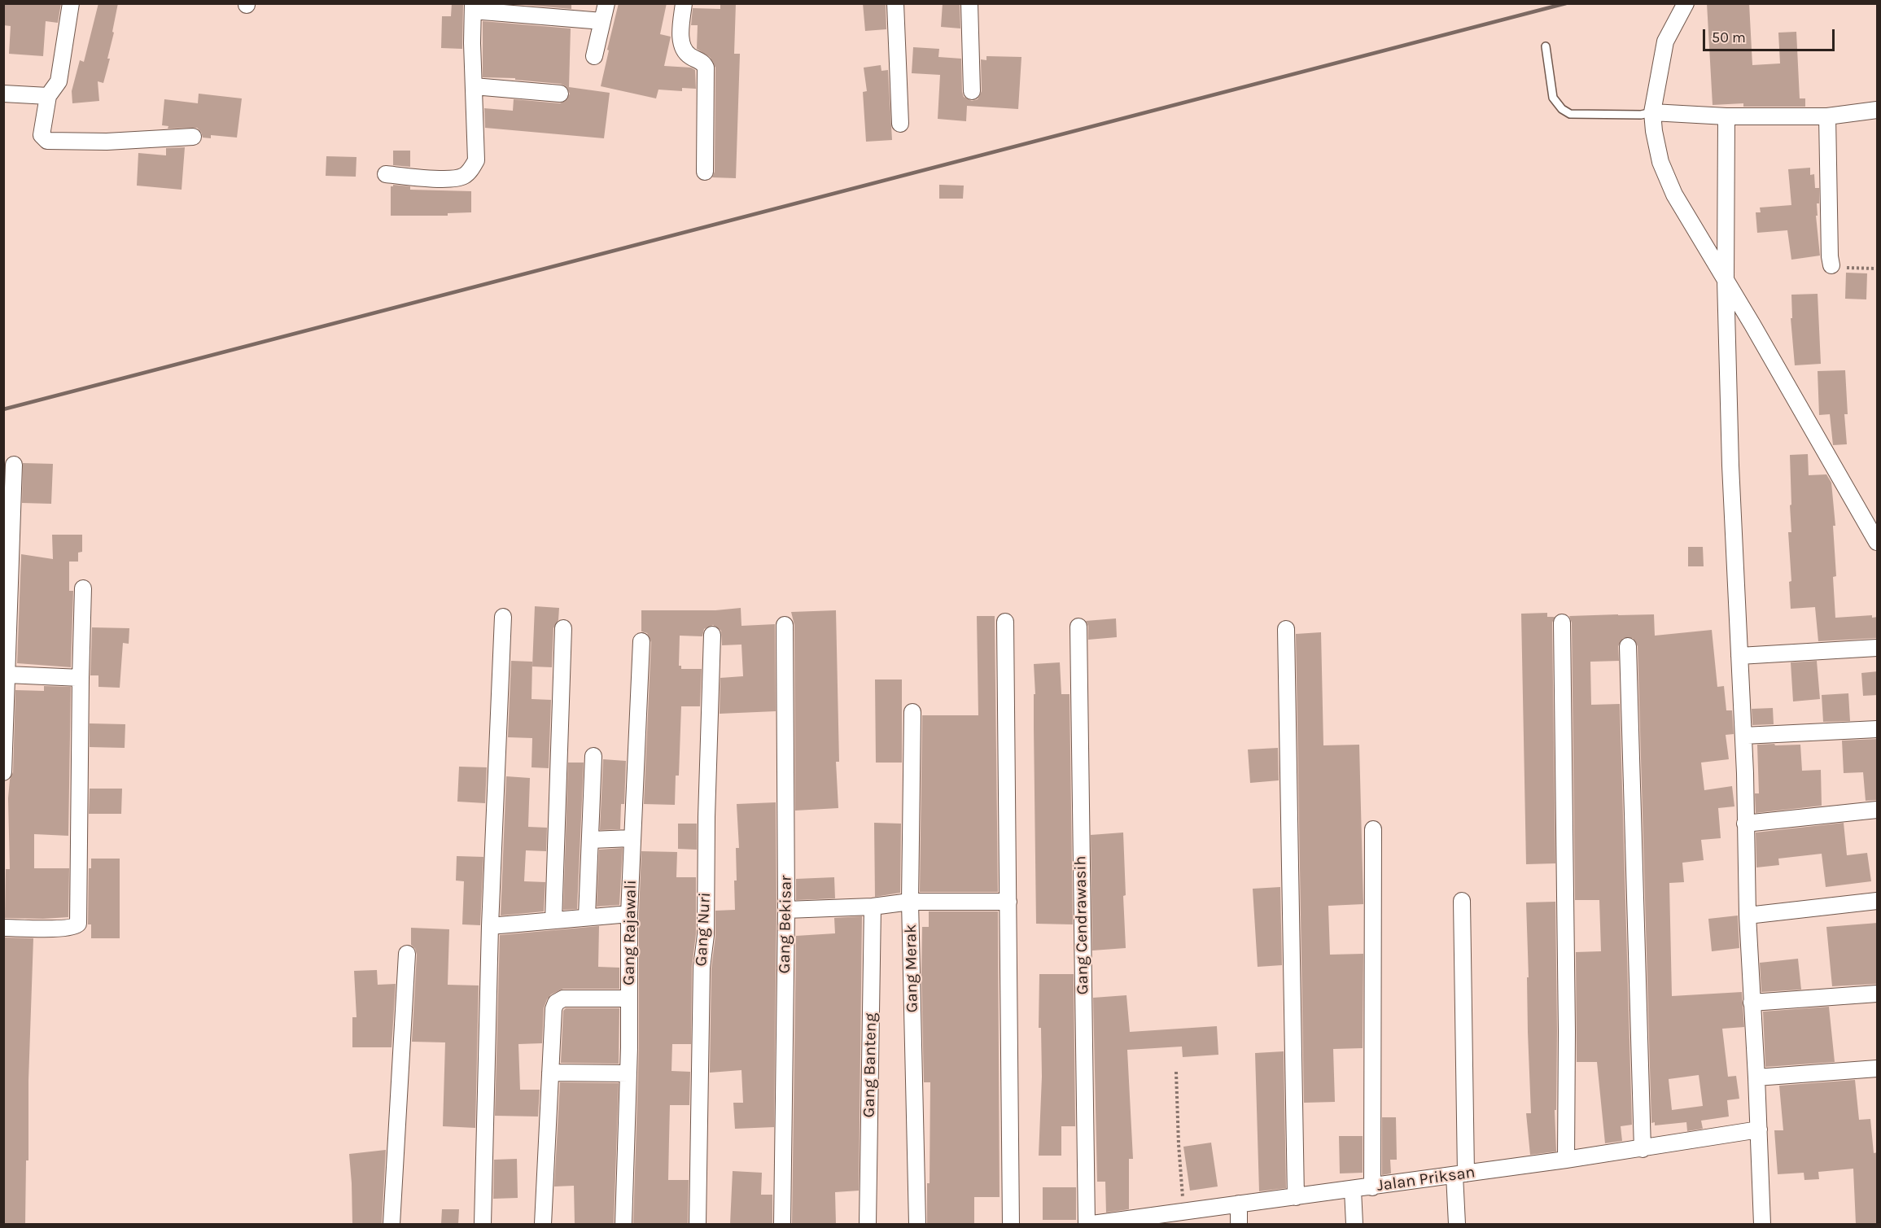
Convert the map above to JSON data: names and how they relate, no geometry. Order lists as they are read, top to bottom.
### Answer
{
  "streets": {
    "street": [
      "Gang Bekisar",
      "Gang Cendrawasih",
      "Gang Nuri",
      "Gang Rajawali",
      "Gang Merak",
      "Gang Banteng",
      "Jalan Priksan"
    ]
  },
  "scale_bar": "50 m"
}
